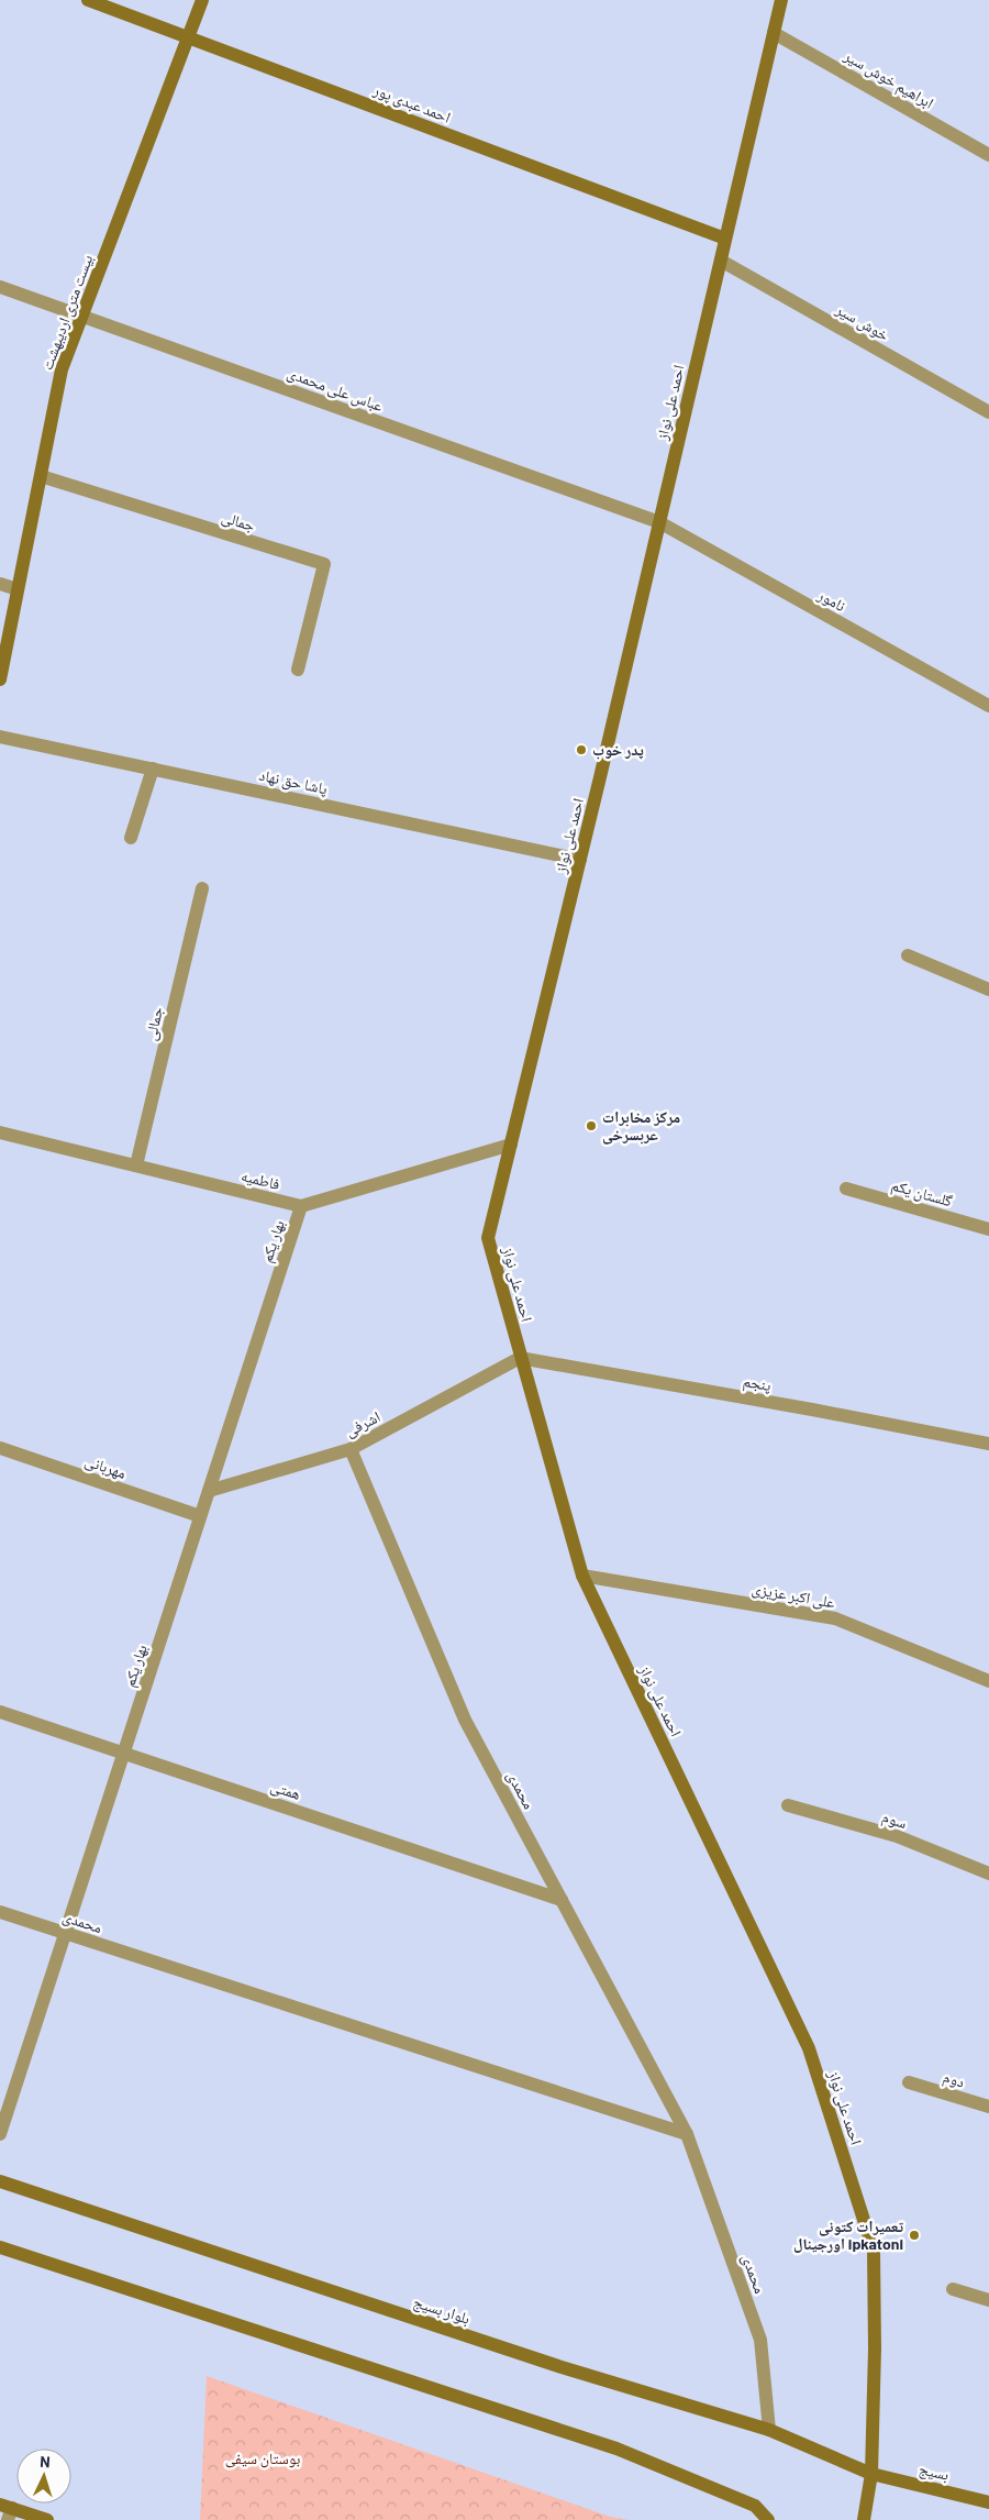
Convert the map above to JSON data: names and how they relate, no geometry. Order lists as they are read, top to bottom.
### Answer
{
  "streets": {
    "main road": [
      "احمد عبدی پور",
      "بیست متری اردیبهشت",
      "احمد علی نواز",
      "بلوار بسیج",
      "بسیج"
    ],
    "street": [
      "ابراهیم خوش سیر",
      "خوش سیر",
      "عباس علی محمدی",
      "جمالی",
      "نامور",
      "پاشا حق نهاد",
      "فاطمیه",
      "گلستان یکم",
      "بهار یکم",
      "پنجم",
      "اشرفی",
      "مهربانی",
      "علی اکبر عزیزی",
      "همتی",
      "محمدی",
      "سوم",
      "دوم"
    ]
  },
  "crossings": [
    ["ابراهیم خوش سیر", "احمد علی نواز"],
    ["احمد عبدی پور", "بیست متری اردیبهشت"],
    ["احمد عبدی پور", "احمد علی نواز"],
    ["بیست متری اردیبهشت", "عباس علی محمدی"],
    ["بیست متری اردیبهشت", "جمالی"],
    ["خوش سیر", "احمد علی نواز"],
    ["عباس علی محمدی", "احمد علی نواز"],
    ["عباس علی محمدی", "نامور"],
    ["احمد علی نواز", "نامور"],
    ["احمد علی نواز", "پاشا حق نهاد"],
    ["احمد علی نواز", "پنجم"],
    ["احمد علی نواز", "اشرفی"],
    ["احمد علی نواز", "علی اکبر عزیزی"],
    ["احمد علی نواز", "بلوار بسیج"],
    ["احمد علی نواز", "بسیج"],
    ["جمالی", "فاطمیه"],
    ["فاطمیه", "بهار یکم"],
    ["بهار یکم", "اشرفی"],
    ["بهار یکم", "مهربانی"],
    ["بهار یکم", "همتی"],
    ["بهار یکم", "محمدی"],
    ["پنجم", "اشرفی"],
    ["اشرفی", "محمدی"],
    ["همتی", "محمدی"],
    ["محمدی", "بلوار بسیج"],
    ["بلوار بسیج", "بسیج"]
  ],
  "parks": ["بوستان سیفی"],
  "places": ["پدر خوب", "مرکز مخابرات عربسرخی", "تعمیرات کتونی اورجینال ipkatoni"],
  "north": "top"
}
